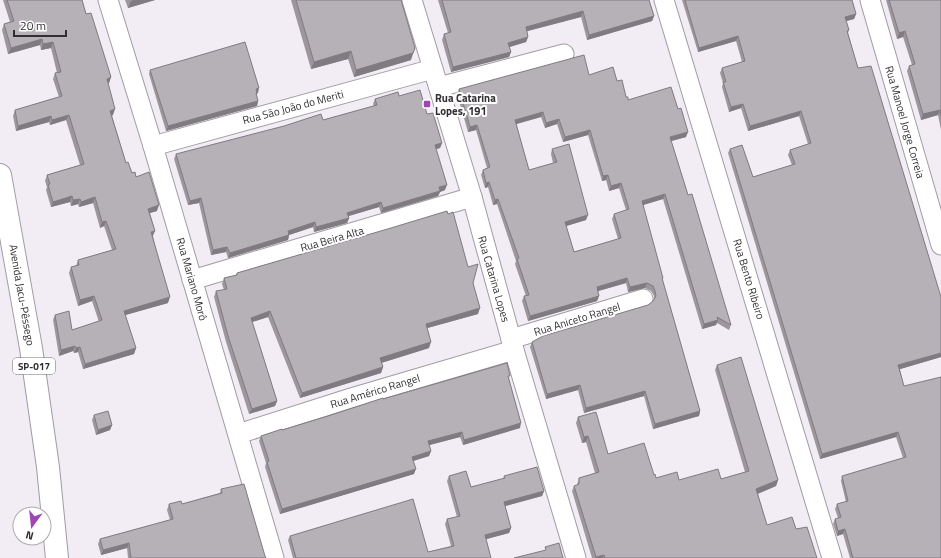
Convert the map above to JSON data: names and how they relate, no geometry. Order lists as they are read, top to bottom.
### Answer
{
  "streets": {
    "highway": ["Avenida Jacu-Pêssego", "SP-017"],
    "street": [
      "Rua São João do Meriti",
      "Rua Manoel Jorge Correia",
      "Rua Beira Alta",
      "Rua Mariano Morô",
      "Rua Catarina Lopes",
      "Rua Bento Ribeiro",
      "Rua Aniceto Rangel",
      "Rua Américo Rangel"
    ]
  },
  "crossings": [
    ["Rua São João do Meriti", "Rua Mariano Morô"],
    ["Rua São João do Meriti", "Rua Catarina Lopes"],
    ["Rua Beira Alta", "Rua Mariano Morô"],
    ["Rua Beira Alta", "Rua Catarina Lopes"],
    ["Rua Mariano Morô", "Rua Américo Rangel"],
    ["Rua Catarina Lopes", "Rua Aniceto Rangel"],
    ["Rua Catarina Lopes", "Rua Américo Rangel"],
    ["Rua Aniceto Rangel", "Rua Américo Rangel"]
  ],
  "places": {
    "transit": ["Rua Catarina Lopes, 191"]
  },
  "scale_bar": "20 m",
  "north": "bottom"
}
